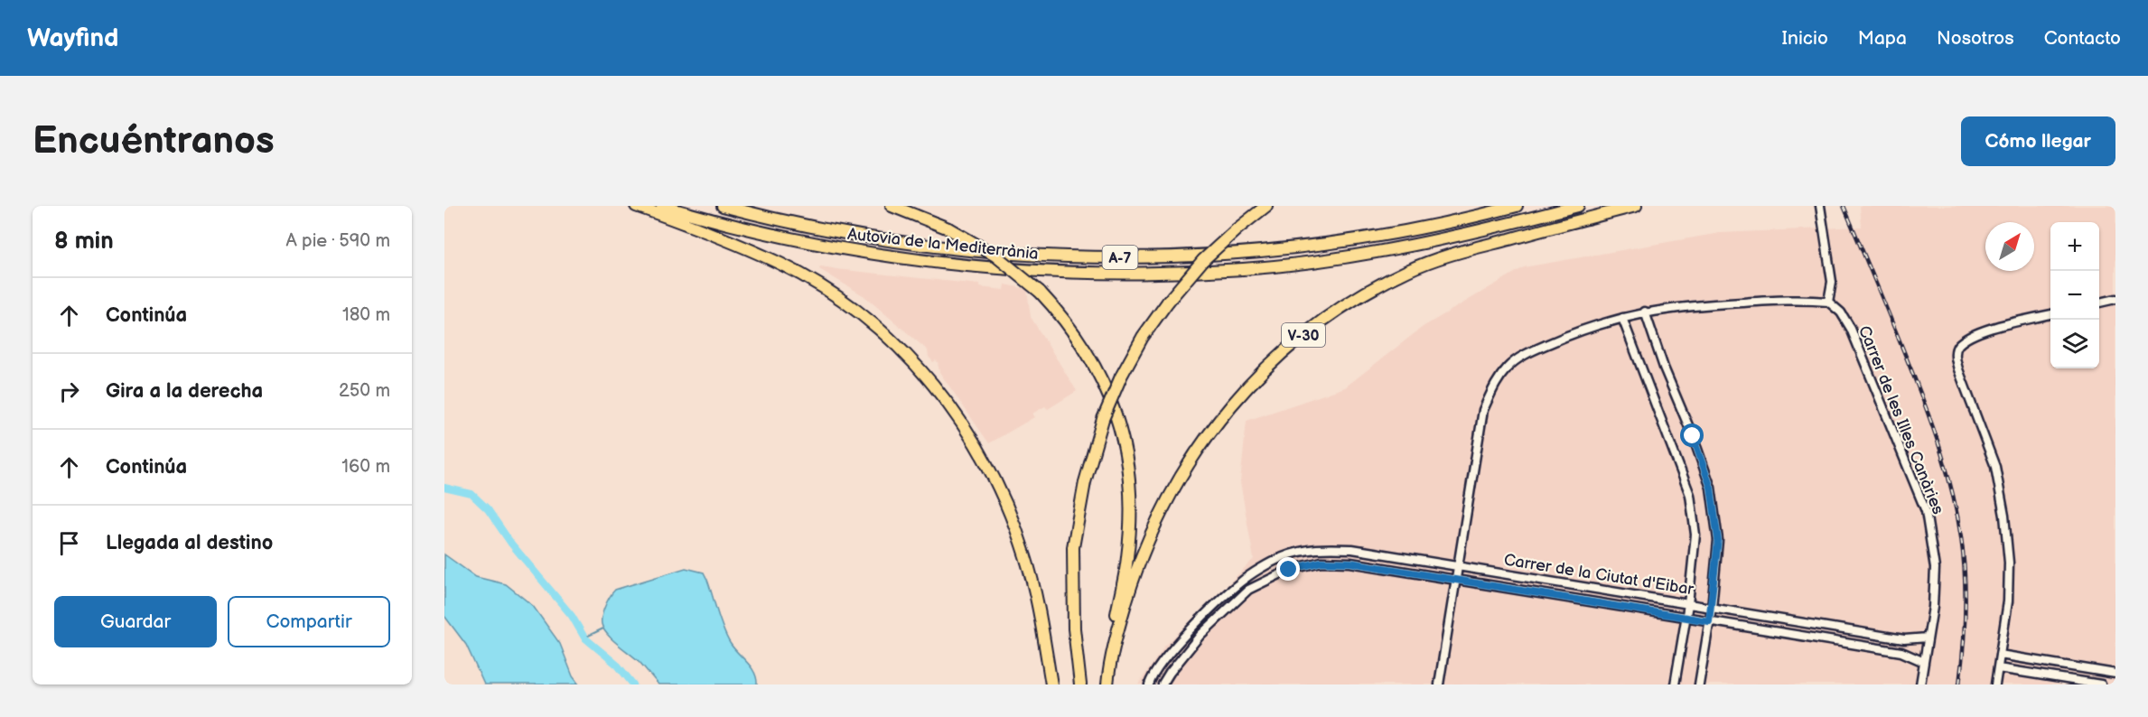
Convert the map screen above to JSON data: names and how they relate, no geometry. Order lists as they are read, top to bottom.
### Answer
{
  "streets": {
    "highway": ["Autovia de la Mediterrània", "A-7", "V-30"],
    "street": ["Carrer de les Illes Canàries", "Carrer de la Ciutat d'Eibar"]
  },
  "crossings": [
    ["Carrer de les Illes Canàries", "Carrer de la Ciutat d'Eibar"]
  ],
  "north": "top right",
  "page": {
    "header": "Wayfind",
    "nav": [
      "Inicio",
      "Mapa",
      "Nosotros",
      "Contacto"
    ],
    "buttons": [
      "Cómo llegar",
      ["Guardar", "Compartir"]
    ],
    "title": "Encuéntranos",
    "heading": ["8 min", "A pie · 590 m"],
    "map_buttons": ["+", "−"],
    "list": [
      ["Continúa", "180 m"],
      ["Gira a la derecha", "250 m"],
      ["Continúa", "160 m"],
      "Llegada al destino"
    ]
  }
}
